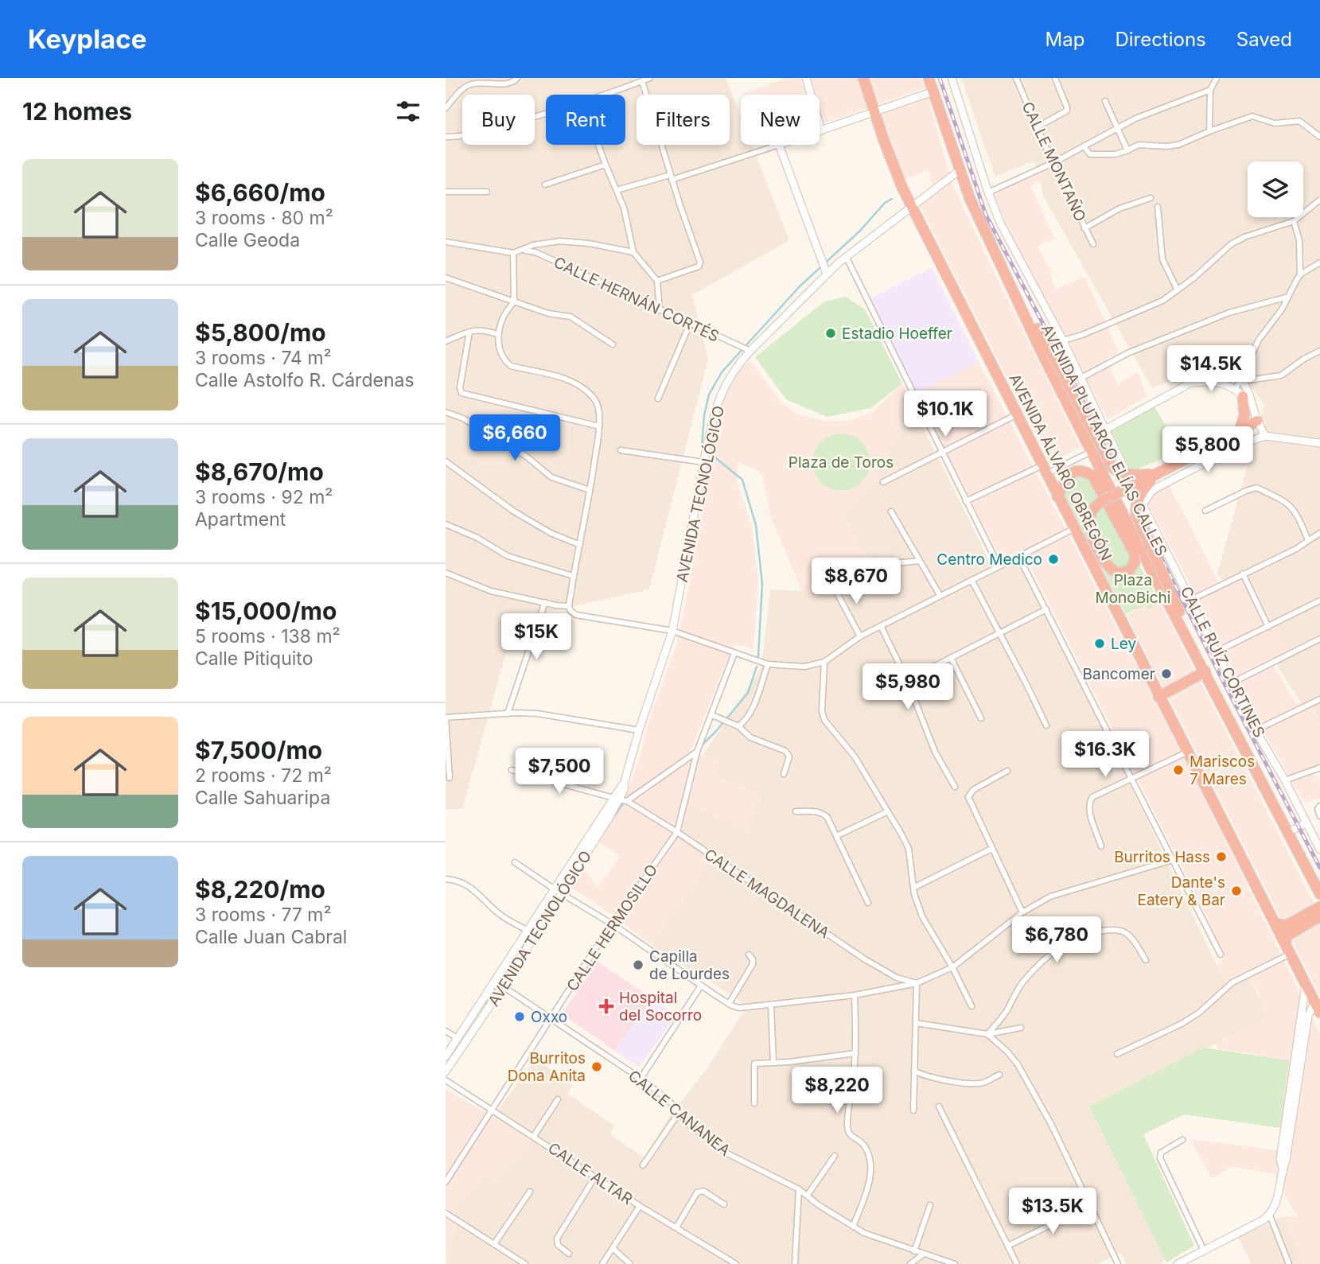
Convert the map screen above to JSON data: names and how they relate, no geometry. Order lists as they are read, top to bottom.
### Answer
{
  "streets": {
    "highway": ["AVENIDA PLUTARCO ELÍAS CALLES", "AVENIDA ÁLVARO OBREGÓN"],
    "street": [
      "CALLE MONTAÑO",
      "CALLE HERNÁN CORTÉS",
      "AVENIDA TECNOLÓGICO",
      "CALLE RUÍZ CORTINES",
      "CALLE MAGDALENA",
      "CALLE HERMOSILLO",
      "CALLE CANANEA",
      "CALLE ALTAR"
    ]
  },
  "crossings": [
    ["CALLE HERNÁN CORTÉS", "AVENIDA TECNOLÓGICO"],
    ["AVENIDA PLUTARCO ELÍAS CALLES", "AVENIDA TECNOLÓGICO"],
    ["AVENIDA ÁLVARO OBREGÓN", "AVENIDA TECNOLÓGICO"],
    ["AVENIDA TECNOLÓGICO", "CALLE MAGDALENA"],
    ["AVENIDA TECNOLÓGICO", "CALLE CANANEA"],
    ["CALLE MAGDALENA", "CALLE HERMOSILLO"],
    ["CALLE HERMOSILLO", "CALLE CANANEA"],
    ["CALLE HERMOSILLO", "CALLE ALTAR"]
  ],
  "parks": ["Plaza de Toros", "Plaza MonoBichi"],
  "places": {
    "other": [
      "Estadio Hoeffer",
      "Centro Medico",
      "Ley",
      "Bancomer",
      "Mariscos 7 Mares",
      "Burritos Hass",
      "Dante's Eatery & Bar",
      "Capilla de Lourdes",
      "Oxxo",
      "Burritos Dona Anita"
    ],
    "health": ["Hospital del Socorro"]
  },
  "page": {
    "header": "Keyplace",
    "nav": ["Map", "Directions", "Saved"],
    "heading": "12 homes",
    "chip": [
      "Buy",
      "Rent",
      "Filters",
      "New"
    ],
    "list": [
      {
        "name": "$6,660/mo",
        "note": "3 rooms · 80 m² · Calle Geoda"
      },
      {
        "name": "$5,800/mo",
        "note": "3 rooms · 74 m² · Calle Astolfo R. Cárdenas"
      },
      {
        "name": "$8,670/mo",
        "note": "3 rooms · 92 m² · Apartment"
      },
      {
        "name": "$15,000/mo",
        "note": "5 rooms · 138 m² · Calle Pitiquito"
      },
      {
        "name": "$7,500/mo",
        "note": "2 rooms · 72 m² · Calle Sahuaripa"
      },
      {
        "name": "$8,220/mo",
        "note": "3 rooms · 77 m² · Calle Juan Cabral"
      }
    ],
    "price": [
      "$14.5K",
      "$10.1K",
      "$6,660",
      "$5,800",
      "$8,670",
      "$15K",
      "$5,980",
      "$16.3K",
      "$7,500",
      "$6,780",
      "$8,220",
      "$13.5K"
    ]
  }
}
